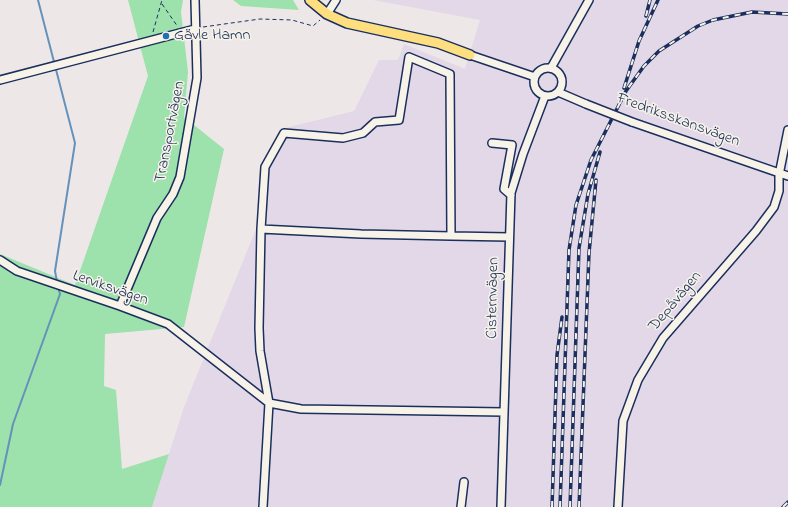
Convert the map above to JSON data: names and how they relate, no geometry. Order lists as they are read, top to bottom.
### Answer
{
  "streets": {
    "street": [
      "Fredriksskansvägen",
      "Transportvägen",
      "Lerviksvägen",
      "Cisternvägen",
      "Depåvägen"
    ]
  },
  "crossings": [
    ["Fredriksskansvägen", "Cisternvägen"],
    ["Fredriksskansvägen", "Depåvägen"],
    ["Transportvägen", "Lerviksvägen"]
  ],
  "places": ["Gävle Hamn"]
}
